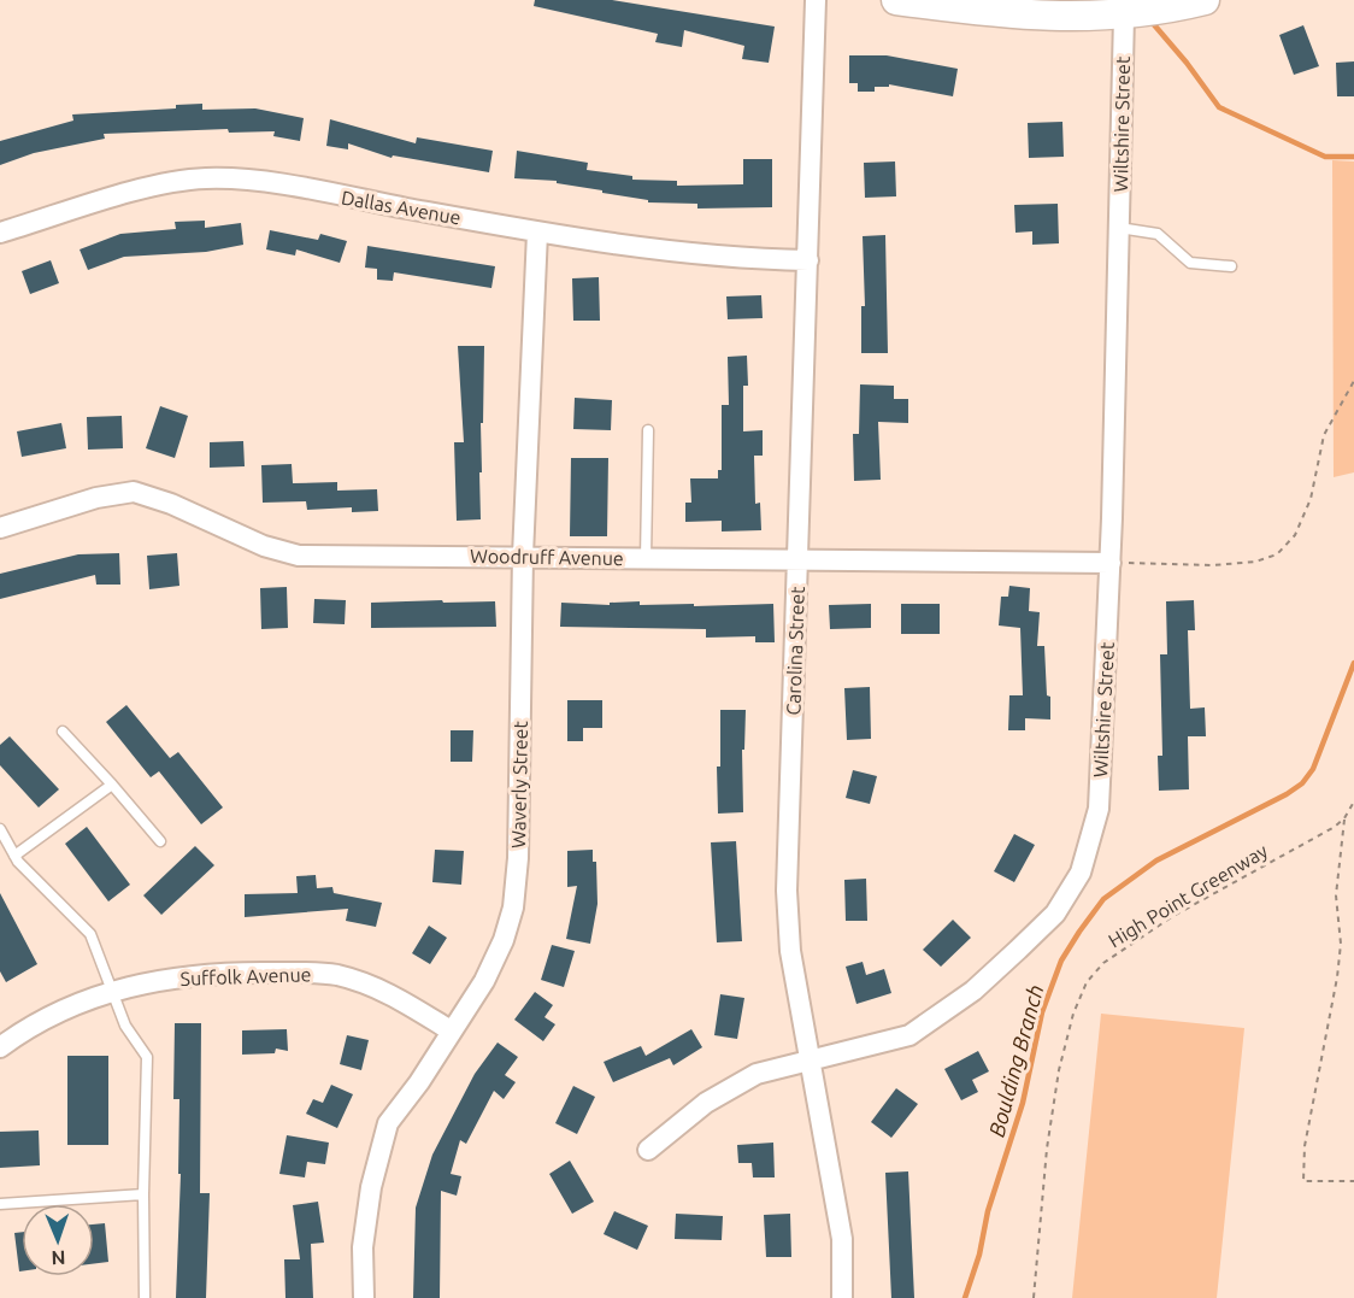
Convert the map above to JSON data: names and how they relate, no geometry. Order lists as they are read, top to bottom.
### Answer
{
  "streets": {
    "street": [
      "Wiltshire Street",
      "Dallas Avenue",
      "Woodruff Avenue",
      "Carolina Street",
      "Waverly Street",
      "Suffolk Avenue"
    ],
    "path": ["High Point Greenway"]
  },
  "crossings": [
    ["Wiltshire Street", "Woodruff Avenue"],
    ["Wiltshire Street", "Carolina Street"],
    ["Dallas Avenue", "Carolina Street"],
    ["Dallas Avenue", "Waverly Street"],
    ["Woodruff Avenue", "Carolina Street"],
    ["Woodruff Avenue", "Waverly Street"],
    ["Waverly Street", "Suffolk Avenue"]
  ],
  "water": ["Boulding Branch"],
  "north": "bottom"
}
